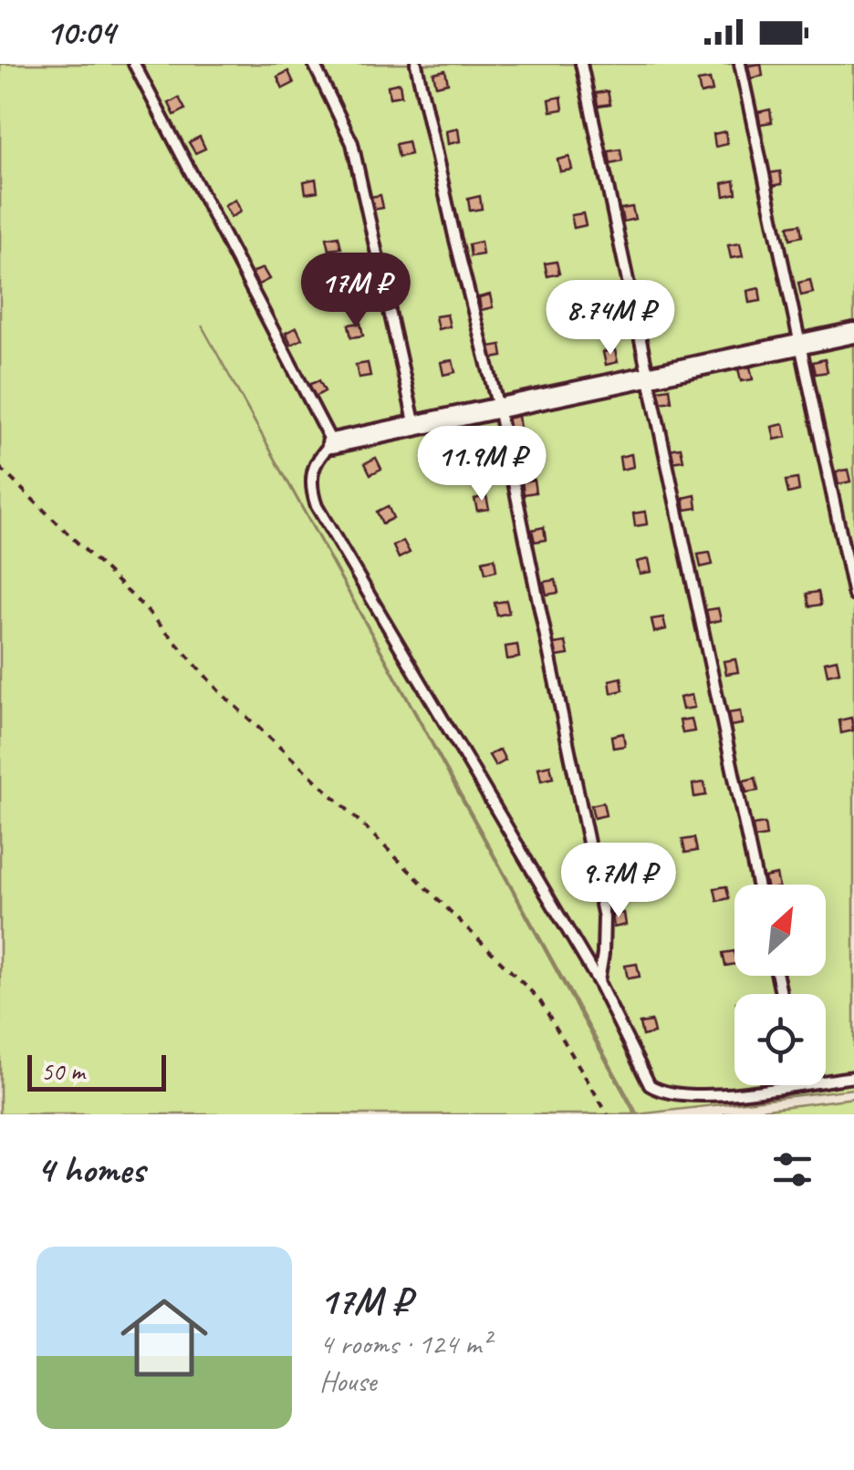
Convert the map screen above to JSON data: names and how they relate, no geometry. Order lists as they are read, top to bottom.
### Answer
{
  "scale_bar": "50 m",
  "north": "top right",
  "page": {
    "status": "10:04",
    "price": [
      "17M ₽",
      "8.74M ₽",
      "11.9M ₽",
      "9.7M ₽"
    ],
    "scale": "50 m",
    "heading": "4 homes",
    "list": [
      {
        "name": "17M ₽",
        "note": "4 rooms · 124 m² · House"
      }
    ]
  }
}
